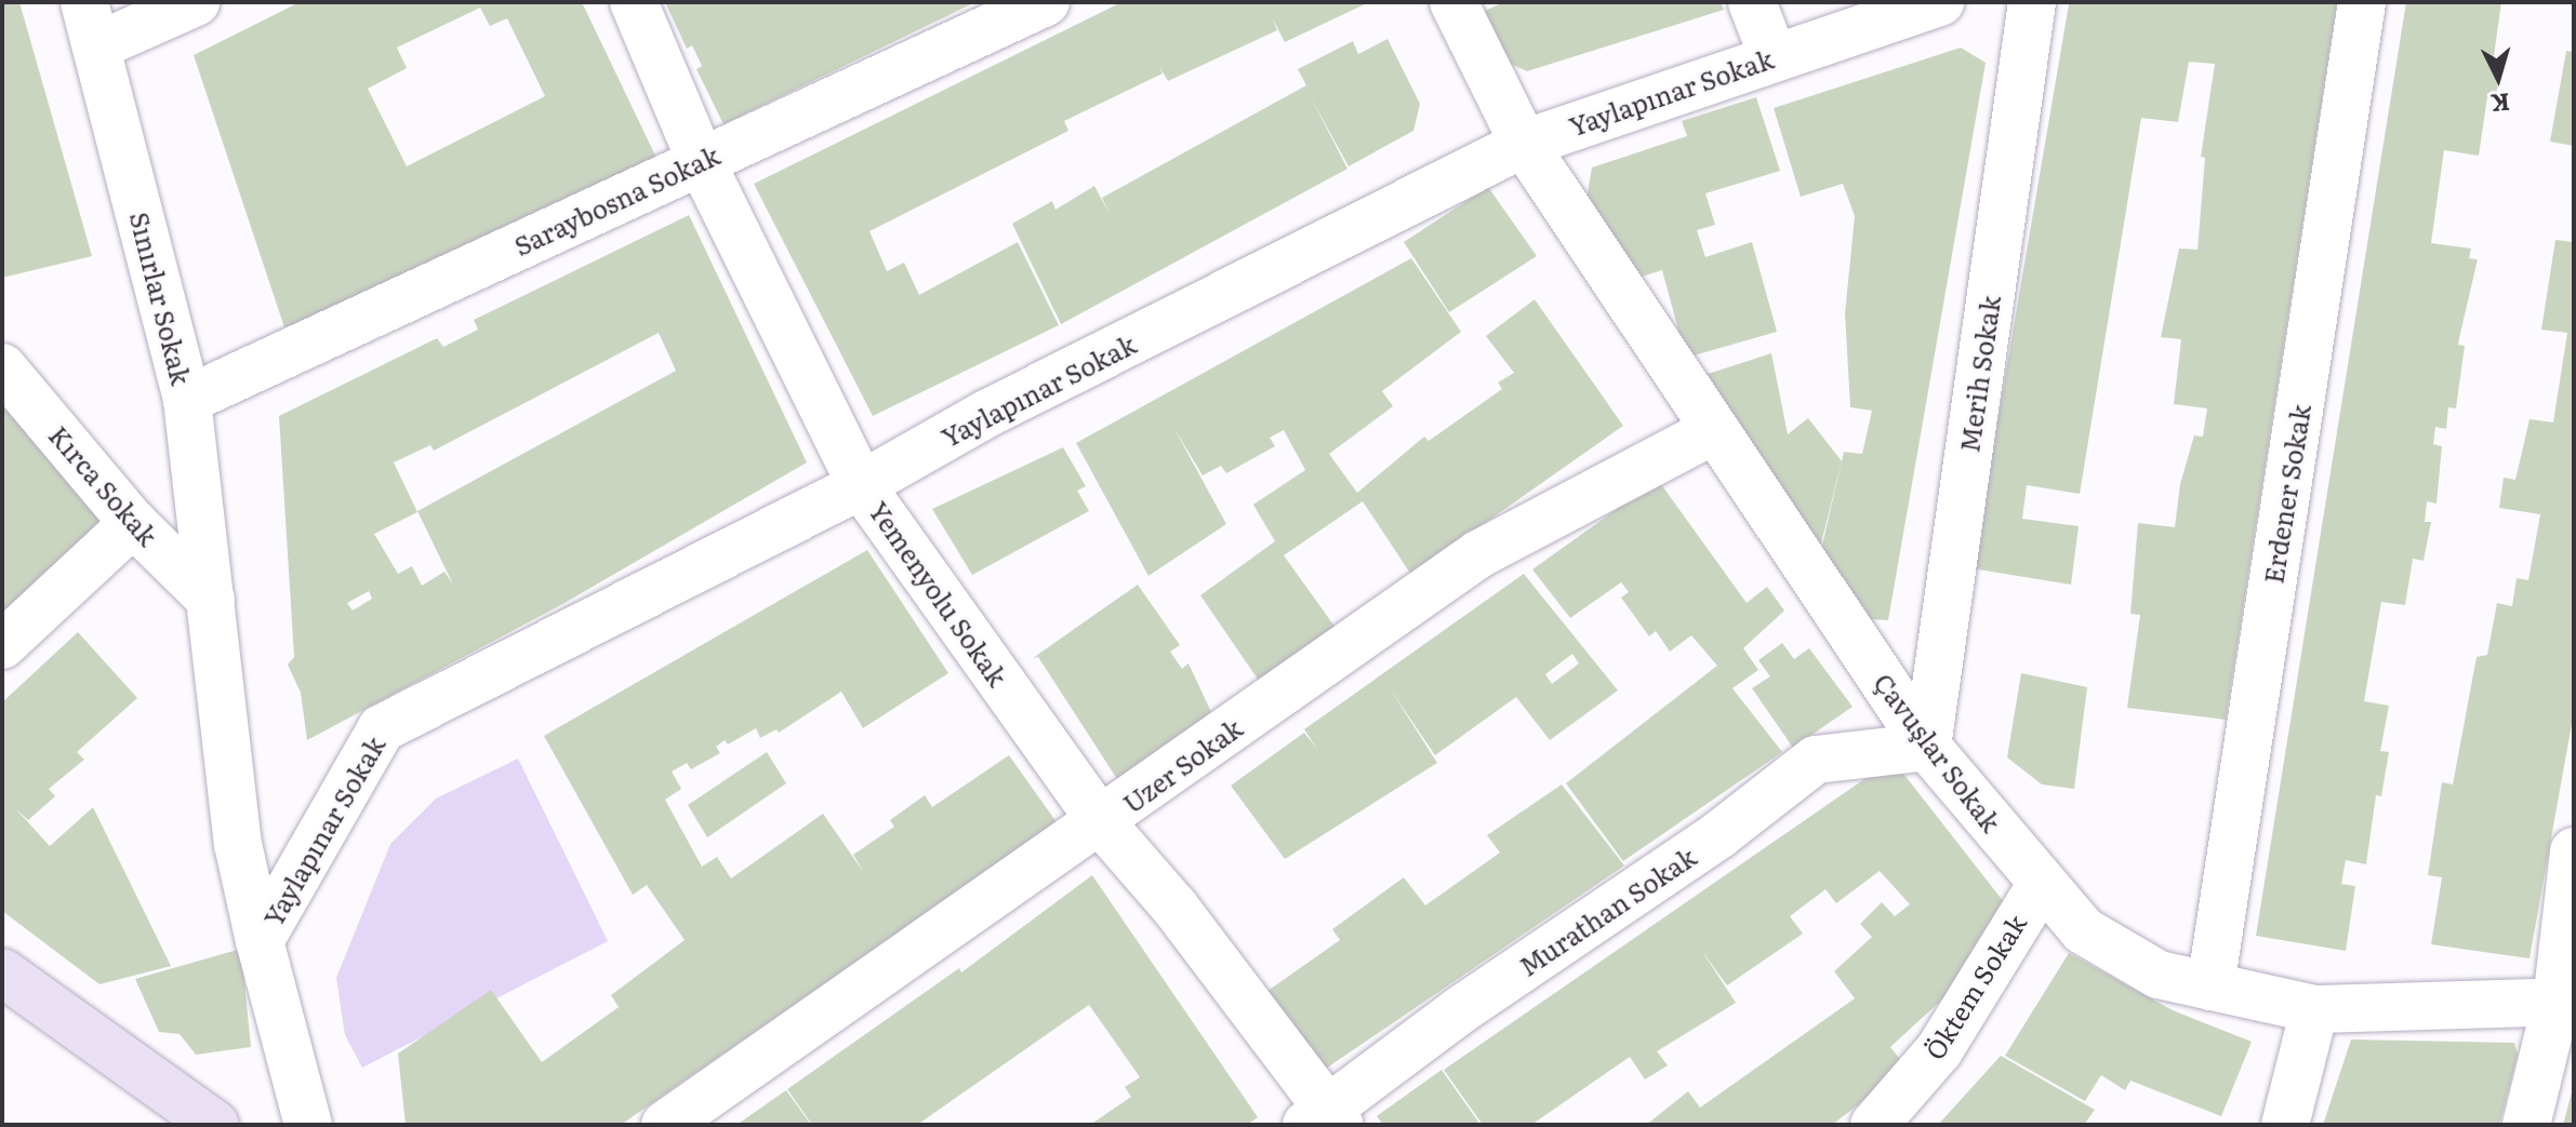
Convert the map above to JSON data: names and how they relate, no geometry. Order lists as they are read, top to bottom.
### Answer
{
  "streets": {
    "street": [
      "Yaylapınar Sokak",
      "Saraybosna Sokak",
      "Sınırlar Sokak",
      "Merih Sokak",
      "Kırca Sokak",
      "Erdener Sokak",
      "Yemenyolu Sokak",
      "Çavuşlar Sokak",
      "Uzer Sokak",
      "Murathan Sokak",
      "Öktem Sokak"
    ]
  },
  "crossings": [
    ["Yaylapınar Sokak", "Sınırlar Sokak"],
    ["Yaylapınar Sokak", "Yemenyolu Sokak"],
    ["Yaylapınar Sokak", "Çavuşlar Sokak"],
    ["Saraybosna Sokak", "Sınırlar Sokak"],
    ["Saraybosna Sokak", "Yemenyolu Sokak"],
    ["Sınırlar Sokak", "Kırca Sokak"],
    ["Merih Sokak", "Çavuşlar Sokak"],
    ["Merih Sokak", "Murathan Sokak"],
    ["Erdener Sokak", "Çavuşlar Sokak"],
    ["Yemenyolu Sokak", "Uzer Sokak"],
    ["Yemenyolu Sokak", "Murathan Sokak"],
    ["Çavuşlar Sokak", "Uzer Sokak"],
    ["Çavuşlar Sokak", "Murathan Sokak"],
    ["Çavuşlar Sokak", "Öktem Sokak"]
  ],
  "north": "bottom"
}
